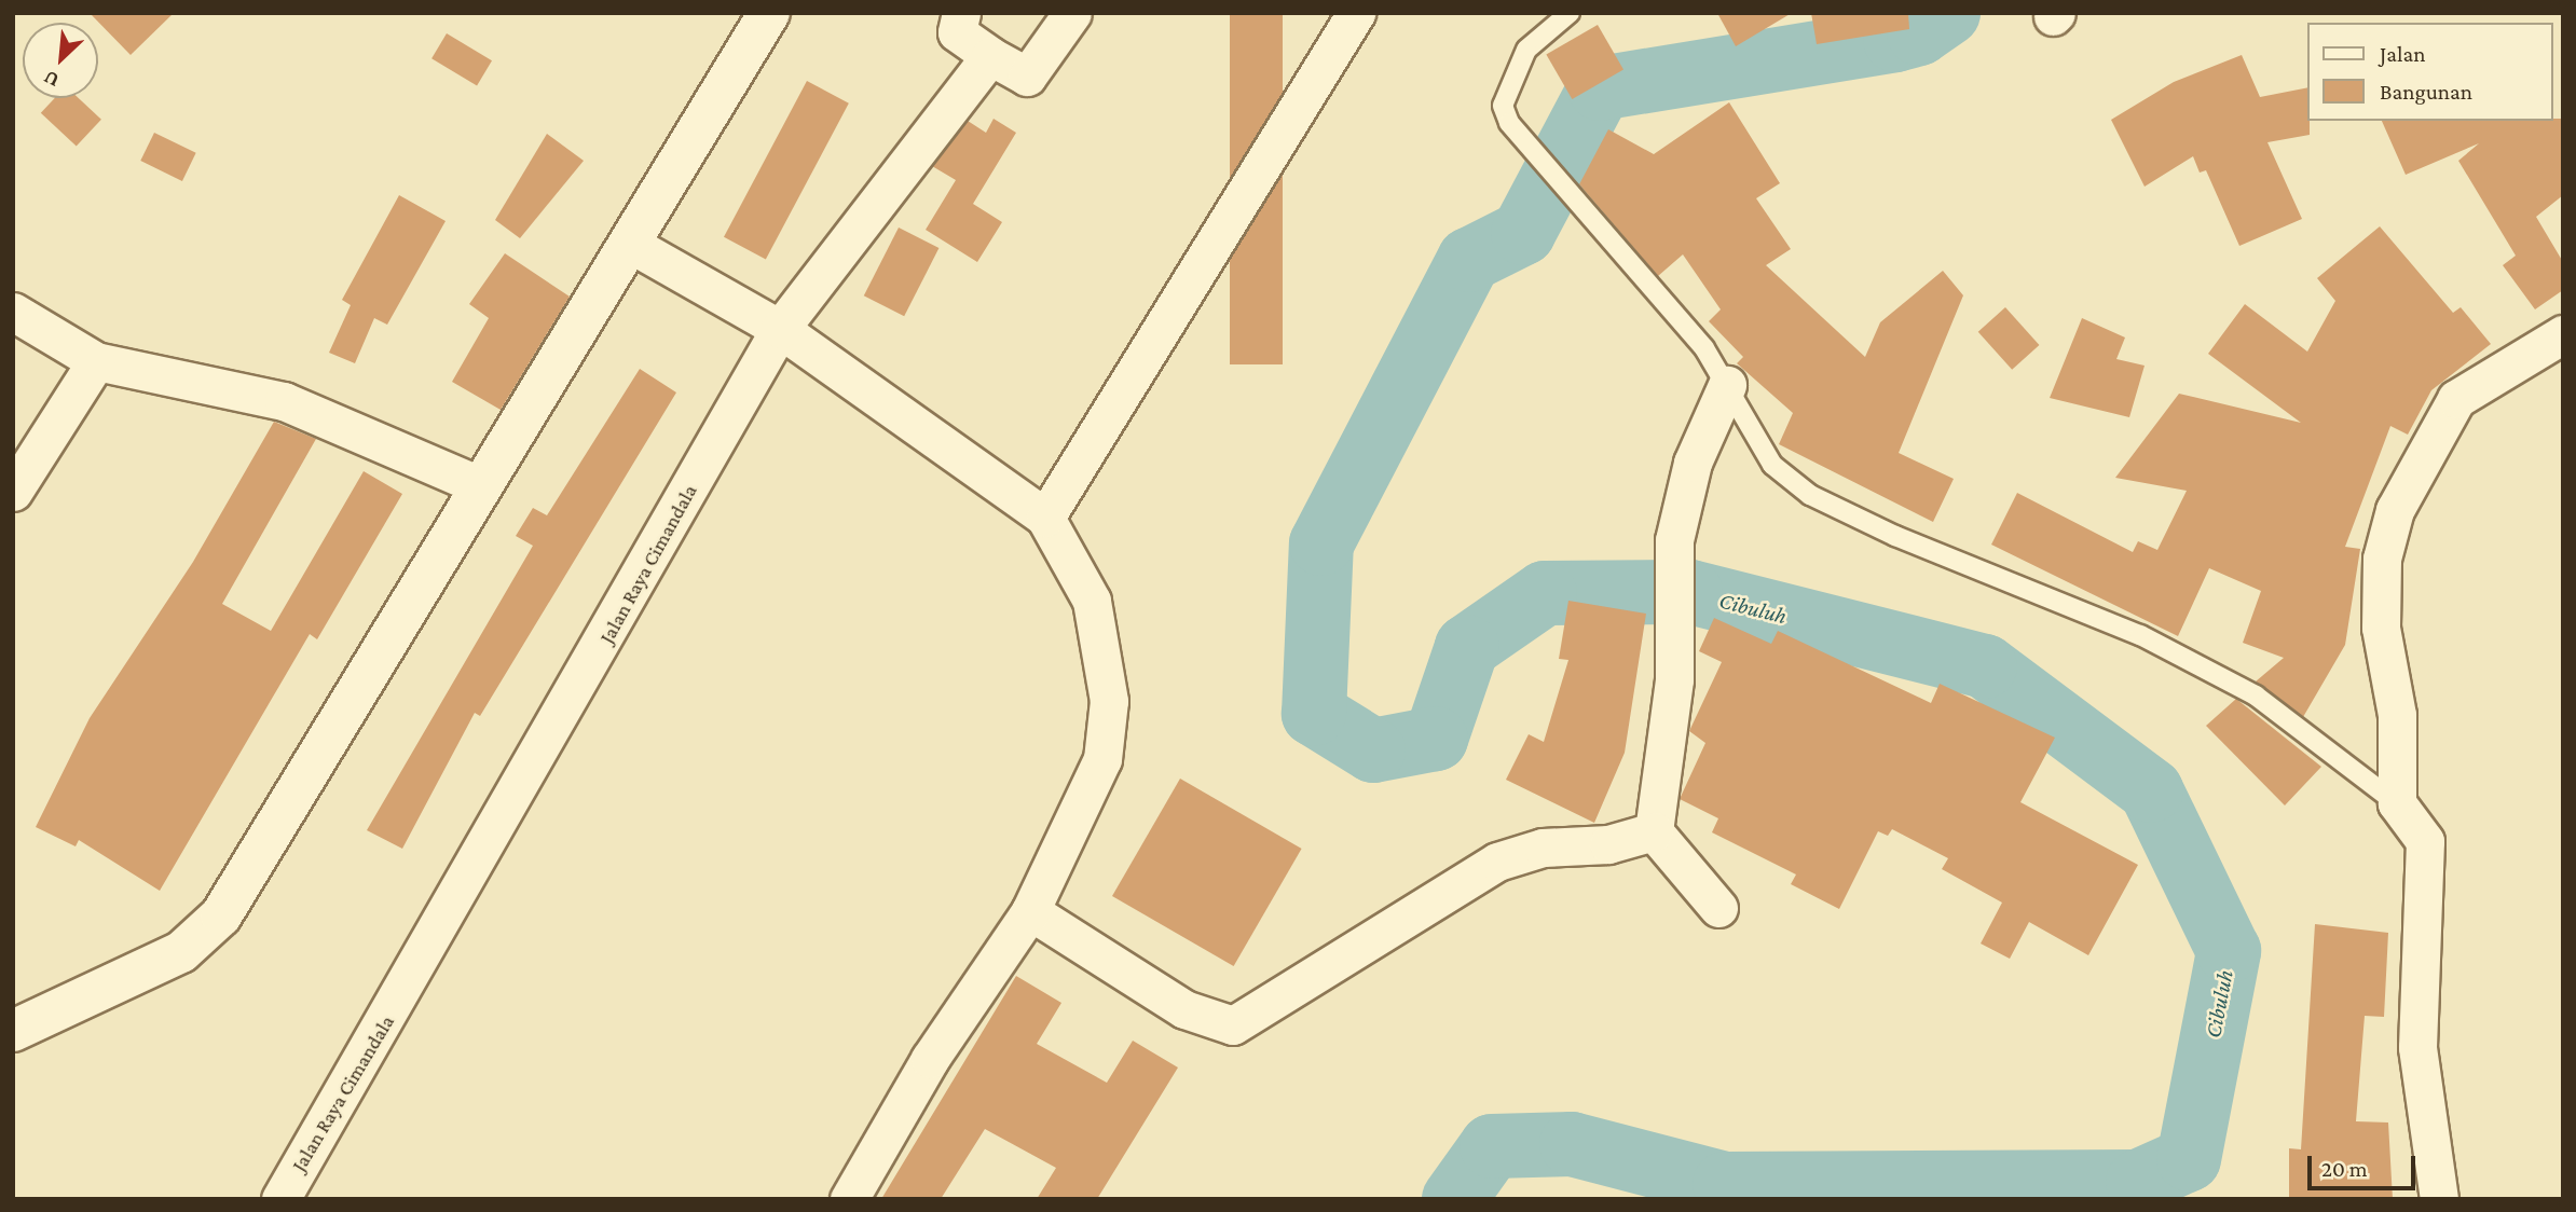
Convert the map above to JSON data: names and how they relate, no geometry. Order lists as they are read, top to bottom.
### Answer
{
  "streets": {
    "street": ["Jalan Raya Cimandala"]
  },
  "water": ["Cibuluh"],
  "legend": ["Jalan", "Bangunan"],
  "scale_bar": "20 m",
  "north": "bottom left"
}
